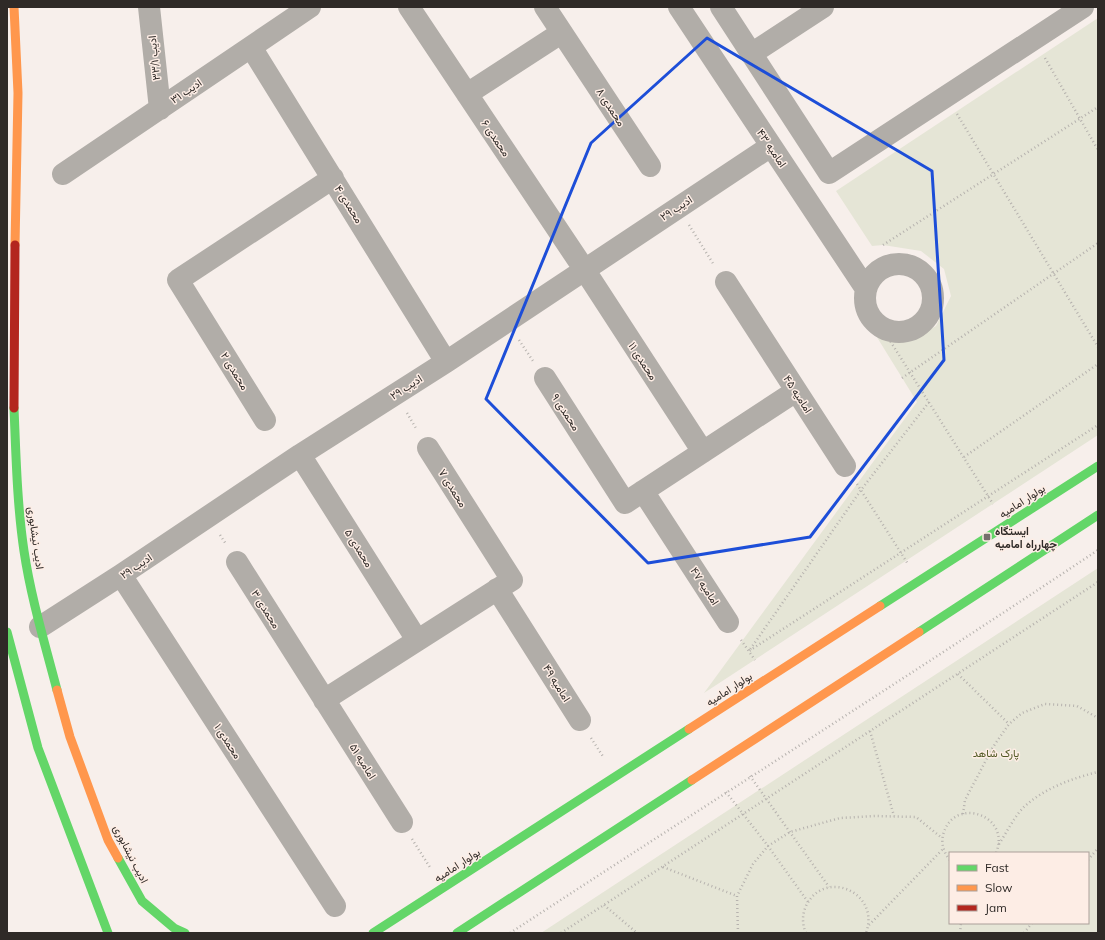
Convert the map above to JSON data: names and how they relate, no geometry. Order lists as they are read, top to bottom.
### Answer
{
  "streets": {
    "main road": ["بولوار امامیه", "ادیب نیشابوری"],
    "street": [
      "ادیب ۳۳/۱",
      "ادیب ۳۱",
      "محمدی ۸",
      "محمدی ۶",
      "امامیه ۴۳",
      "محمدی ۴",
      "ادیب ۲۹",
      "محمدی ۱۱",
      "محمدی ۲",
      "امامیه ۴۵",
      "محمدی ۹",
      "محمدی ۷",
      "محمدی ۵",
      "امامیه ۴۷",
      "محمدی ۳",
      "امامیه ۴۹",
      "محمدی ۱",
      "امامیه ۵۱"
    ]
  },
  "crossings": [
    ["ادیب ۳۳/۱", "ادیب ۳۱"],
    ["ادیب ۳۱", "محمدی ۴"],
    ["محمدی ۶", "ادیب ۲۹"],
    ["محمدی ۶", "محمدی ۱۱"],
    ["امامیه ۴۳", "ادیب ۲۹"],
    ["محمدی ۴", "ادیب ۲۹"],
    ["محمدی ۴", "محمدی ۲"],
    ["ادیب ۲۹", "محمدی ۱۱"],
    ["ادیب ۲۹", "ادیب نیشابوری"],
    ["ادیب ۲۹", "محمدی ۵"],
    ["ادیب ۲۹", "محمدی ۱"],
    ["محمدی ۹", "امامیه ۴۷"],
    ["محمدی ۷", "امامیه ۴۹"],
    ["محمدی ۳", "امامیه ۵۱"]
  ],
  "parks": ["پارک شاهد"],
  "places": {
    "transit": ["ایستگاه چهارراه امامیه"]
  },
  "legend": ["Fast", "Slow", "Jam"]
}
